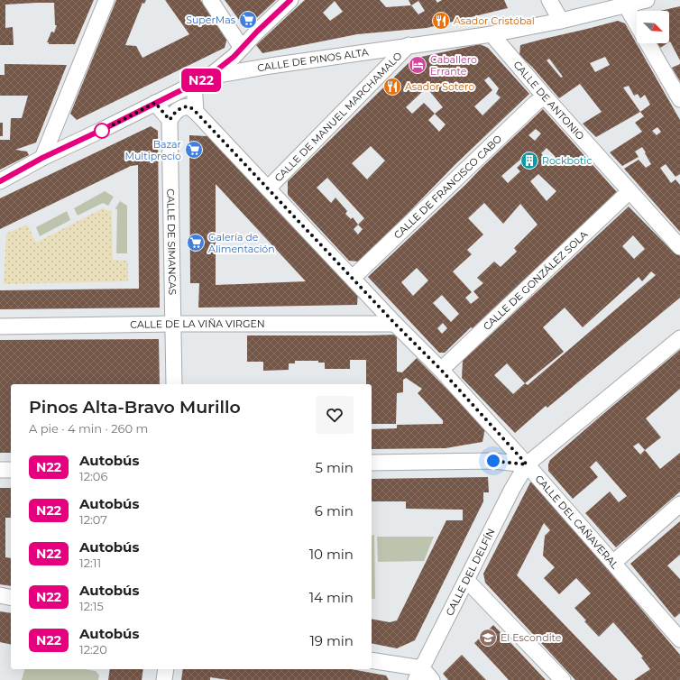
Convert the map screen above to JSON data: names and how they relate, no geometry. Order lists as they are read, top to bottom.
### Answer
{
  "streets": {
    "street": [
      "CALLE DE PINOS ALTA",
      "CALLE DE ANTONIO",
      "CALLE DE MANUEL MARCHAMALO",
      "CALLE DE FRANCISCO CABO",
      "CALLE DE SIMANCAS",
      "CALLE DE GONZÁLEZ SOLA",
      "CALLE DE LA VIÑA VIRGEN",
      "CALLE DEL CAÑAVERAL",
      "CALLE DEL DELFÍN"
    ]
  },
  "crossings": [
    ["CALLE DE PINOS ALTA", "CALLE DE ANTONIO"],
    ["CALLE DE PINOS ALTA", "CALLE DE MANUEL MARCHAMALO"],
    ["CALLE DE ANTONIO", "CALLE DE FRANCISCO CABO"],
    ["CALLE DE ANTONIO", "CALLE DE GONZÁLEZ SOLA"],
    ["CALLE DE MANUEL MARCHAMALO", "CALLE DEL CAÑAVERAL"],
    ["CALLE DE FRANCISCO CABO", "CALLE DEL CAÑAVERAL"],
    ["CALLE DE SIMANCAS", "CALLE DE LA VIÑA VIRGEN"],
    ["CALLE DE GONZÁLEZ SOLA", "CALLE DEL CAÑAVERAL"],
    ["CALLE DE LA VIÑA VIRGEN", "CALLE DEL CAÑAVERAL"],
    ["CALLE DEL CAÑAVERAL", "CALLE DEL DELFÍN"]
  ],
  "places": {
    "supermarket": ["SuperMas", "Bazar Multiprecio", "Galería de Alimentación"],
    "restaurant": ["Asador Cristóbal", "Asador Sotero"],
    "hotel": ["Caballero Errante"],
    "building": ["Rockbotic"],
    "school or university": ["El Escondite"]
  },
  "lines": ["bus line N22"],
  "north": "bottom right",
  "page": {
    "on_map": "N22",
    "heading": ["Pinos Alta-Bravo Murillo", "A pie · 4 min · 260 m"],
    "list": [
      {
        "mark": "N22",
        "name": "Autobús",
        "note": "12:06",
        "value": "5 min"
      },
      {
        "mark": "N22",
        "name": "Autobús",
        "note": "12:07",
        "value": "6 min"
      },
      {
        "mark": "N22",
        "name": "Autobús",
        "note": "12:11",
        "value": "10 min"
      },
      {
        "mark": "N22",
        "name": "Autobús",
        "note": "12:15",
        "value": "14 min"
      },
      {
        "mark": "N22",
        "name": "Autobús",
        "note": "12:20",
        "value": "19 min"
      }
    ]
  }
}
